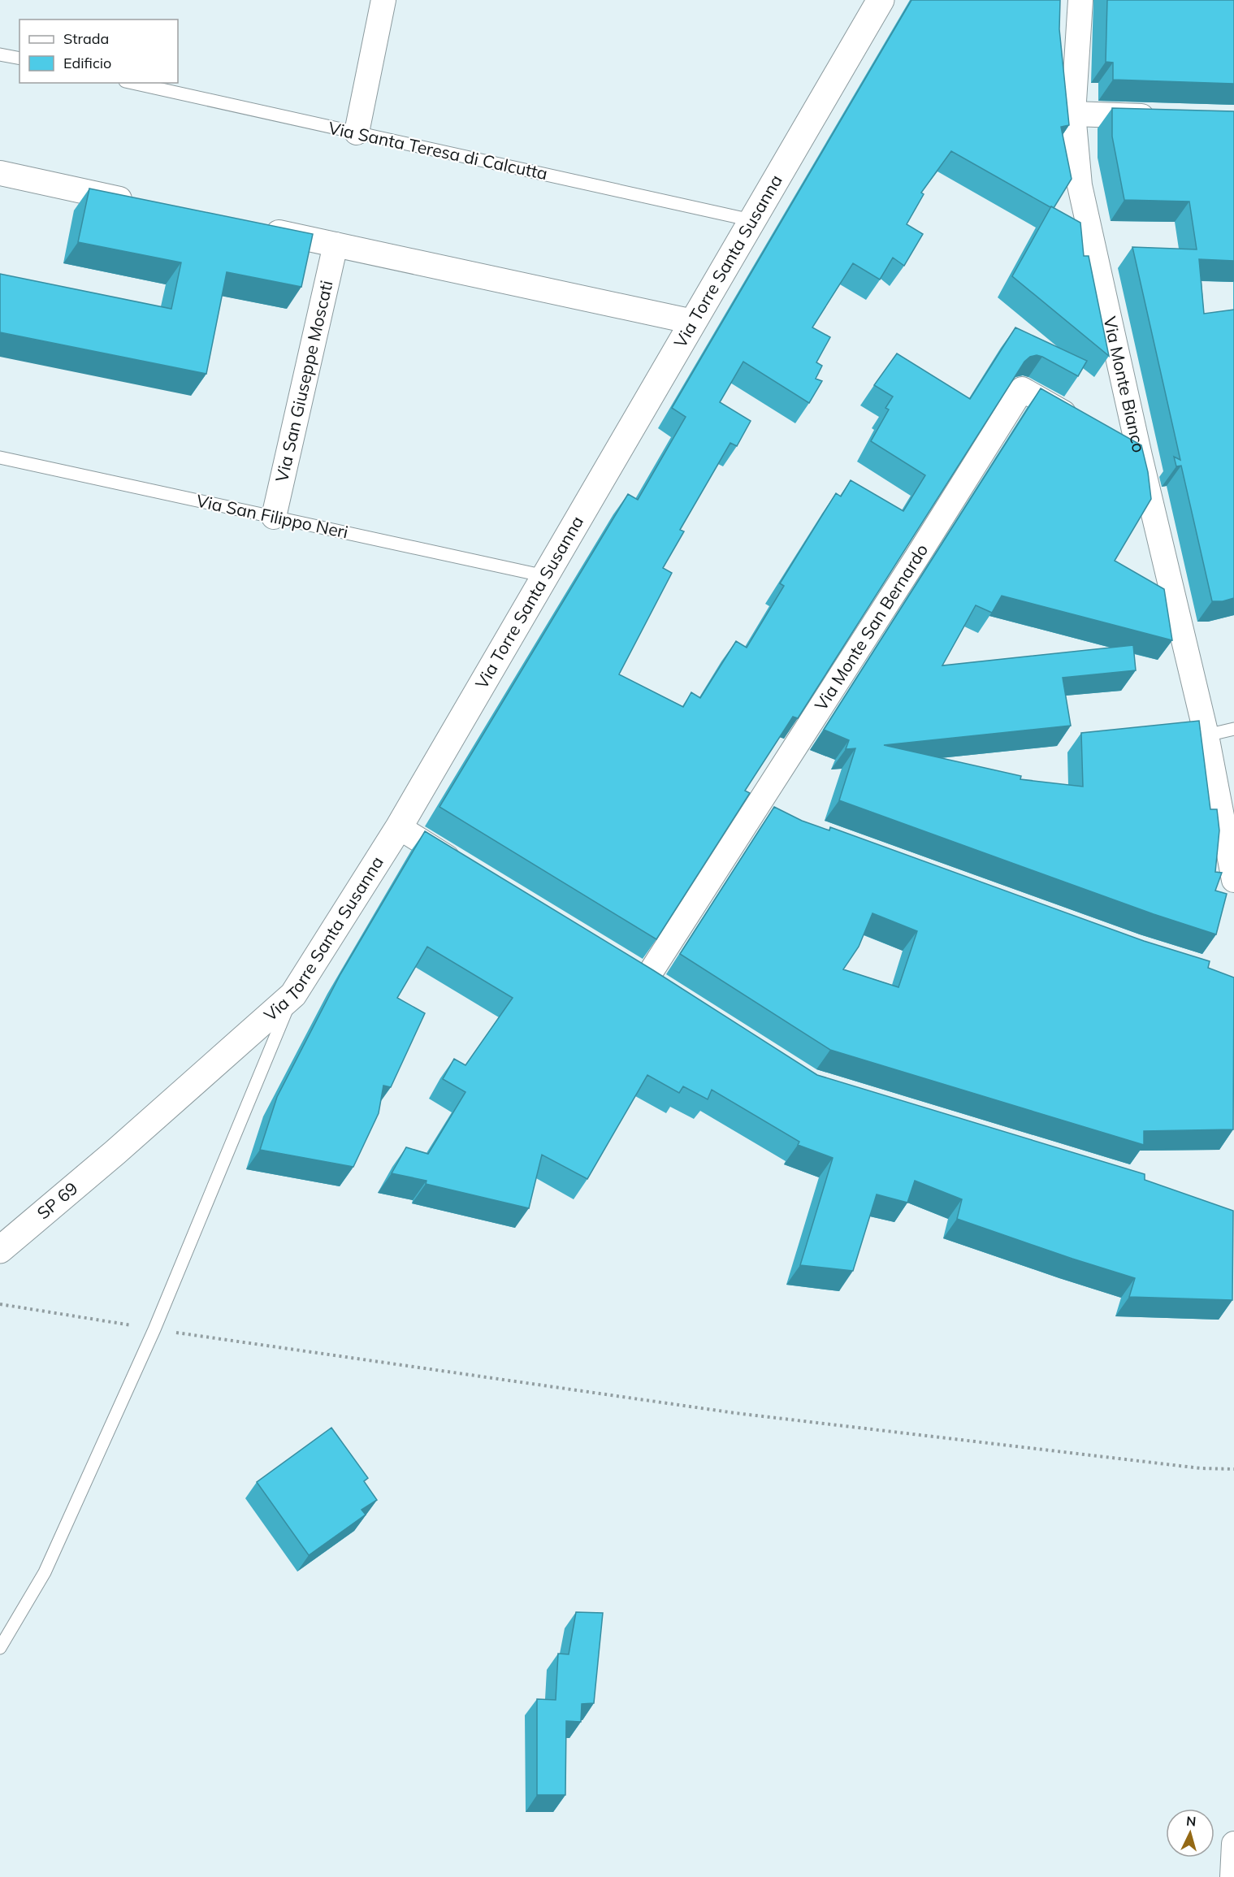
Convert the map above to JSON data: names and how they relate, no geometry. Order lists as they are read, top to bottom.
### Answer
{
  "streets": {
    "main road": ["Via Torre Santa Susanna", "SP 69"],
    "street": ["Via San Giuseppe Moscati", "Via Monte Bianco", "Via Monte San Bernardo"],
    "lane": ["Via Santa Teresa di Calcutta", "Via San Filippo Neri"]
  },
  "crossings": [
    ["Via Santa Teresa di Calcutta", "Via Torre Santa Susanna"],
    ["Via Torre Santa Susanna", "Via San Filippo Neri"],
    ["Via Torre Santa Susanna", "SP 69"],
    ["Via San Giuseppe Moscati", "Via San Filippo Neri"]
  ],
  "legend": ["Strada", "Edificio"],
  "north": "top"
}
